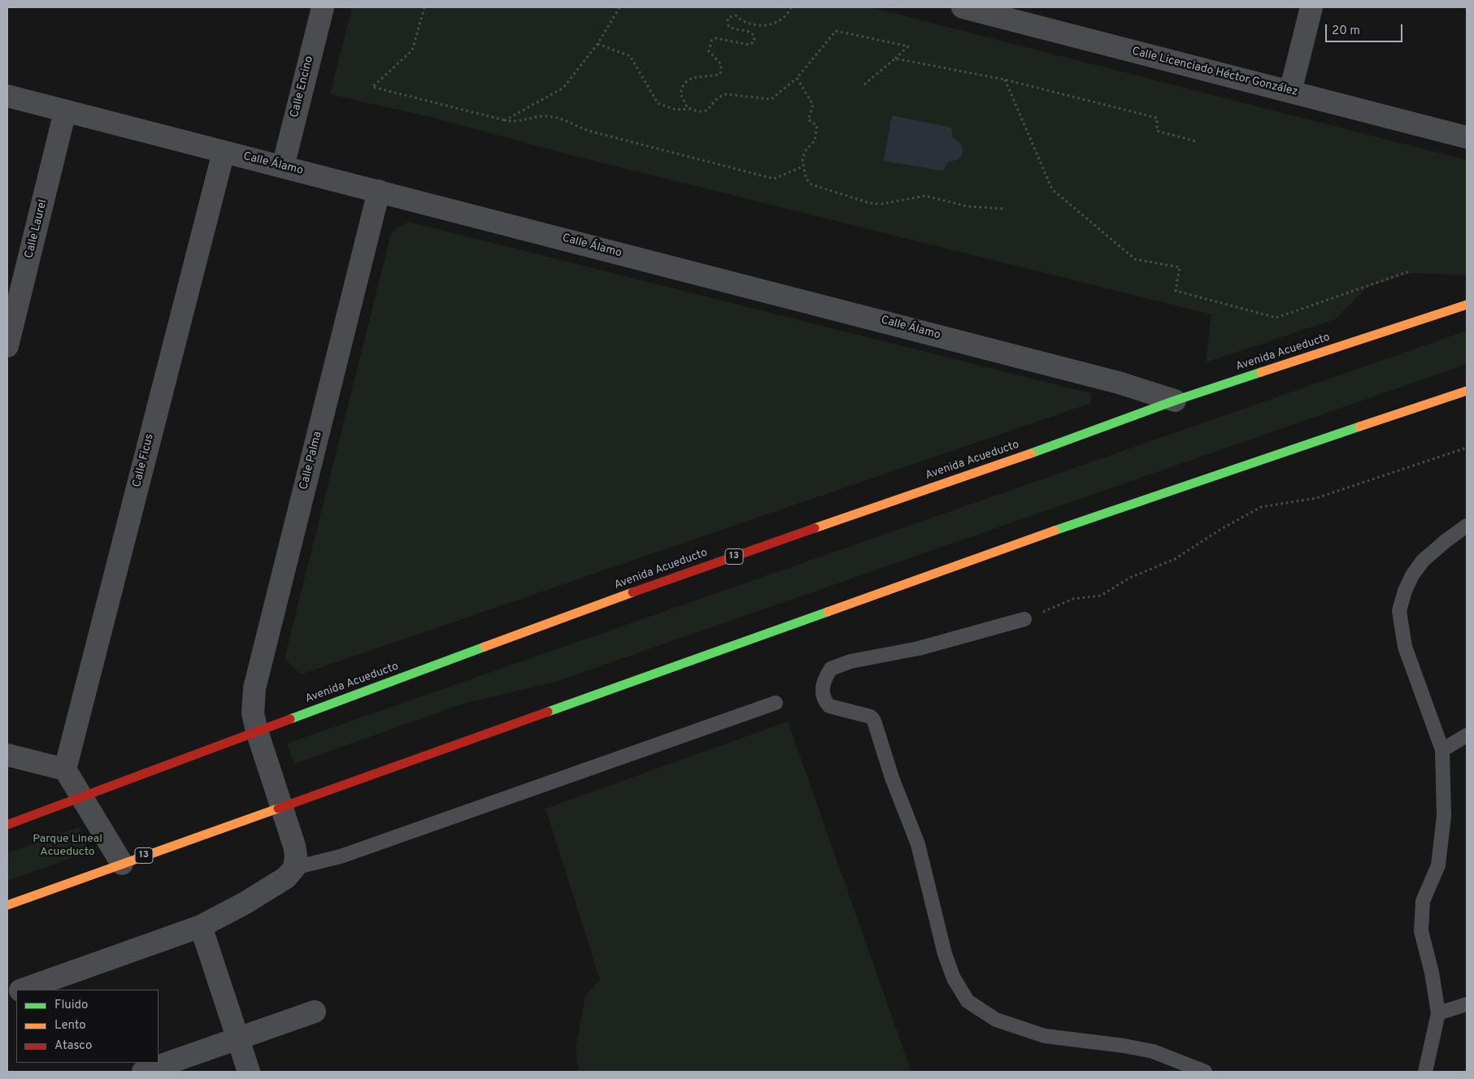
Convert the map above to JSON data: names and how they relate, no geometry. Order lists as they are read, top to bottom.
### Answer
{
  "streets": {
    "main road": ["Avenida Acueducto", "13"],
    "street": [
      "Calle Licenciado Héctor González",
      "Calle Encino",
      "Calle Álamo",
      "Calle Laurel",
      "Calle Ficus",
      "Calle Palma"
    ]
  },
  "crossings": [
    ["Calle Encino", "Calle Álamo"],
    ["Calle Álamo", "Calle Laurel"],
    ["Calle Álamo", "Avenida Acueducto"],
    ["Calle Álamo", "Calle Ficus"],
    ["Calle Álamo", "Calle Palma"],
    ["Avenida Acueducto", "Calle Palma"],
    ["Calle Palma", "13"]
  ],
  "parks": ["Parque Lineal Acueducto"],
  "legend": ["Fluido", "Lento", "Atasco"],
  "scale_bar": "20 m"
}
